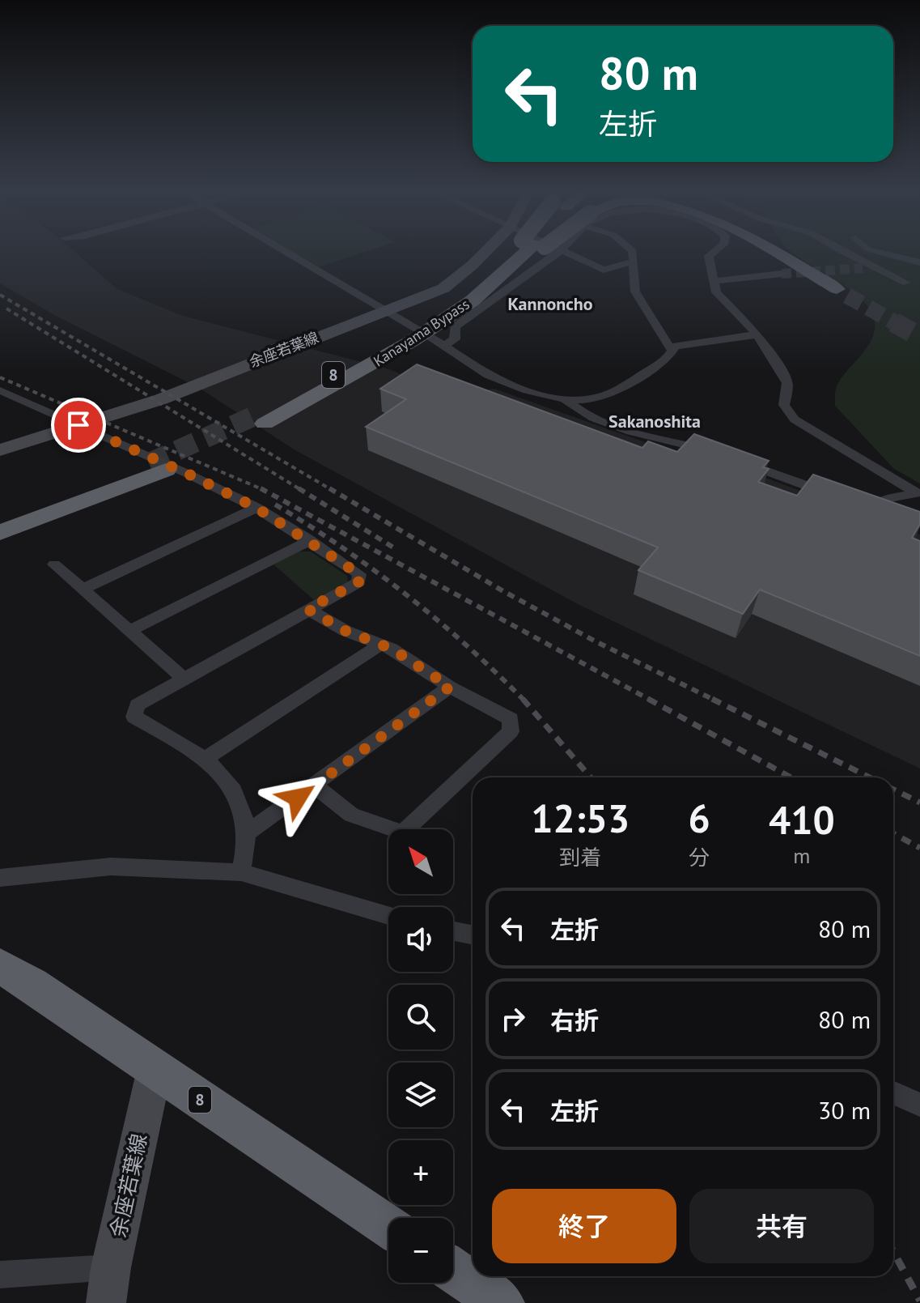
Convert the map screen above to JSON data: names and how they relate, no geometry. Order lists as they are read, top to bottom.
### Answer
{
  "streets": {
    "highway": ["Kanayama Bypass", "8"],
    "main road": ["余座若葉線"]
  },
  "crossings": [
    ["余座若葉線", "8"]
  ],
  "districts": ["Kannoncho", "Sakanoshita"],
  "north": "top left",
  "page": {
    "turn": ["80 m", "左折"],
    "eta": [
      "12:53",
      "到着",
      "6",
      "分",
      "410",
      "m"
    ],
    "map_buttons": ["+", "−"],
    "list": [
      {
        "name": "左折",
        "value": "80 m"
      },
      {
        "name": "右折",
        "value": "80 m"
      },
      {
        "name": "左折",
        "value": "30 m"
      }
    ],
    "buttons": ["終了", "共有"]
  }
}
